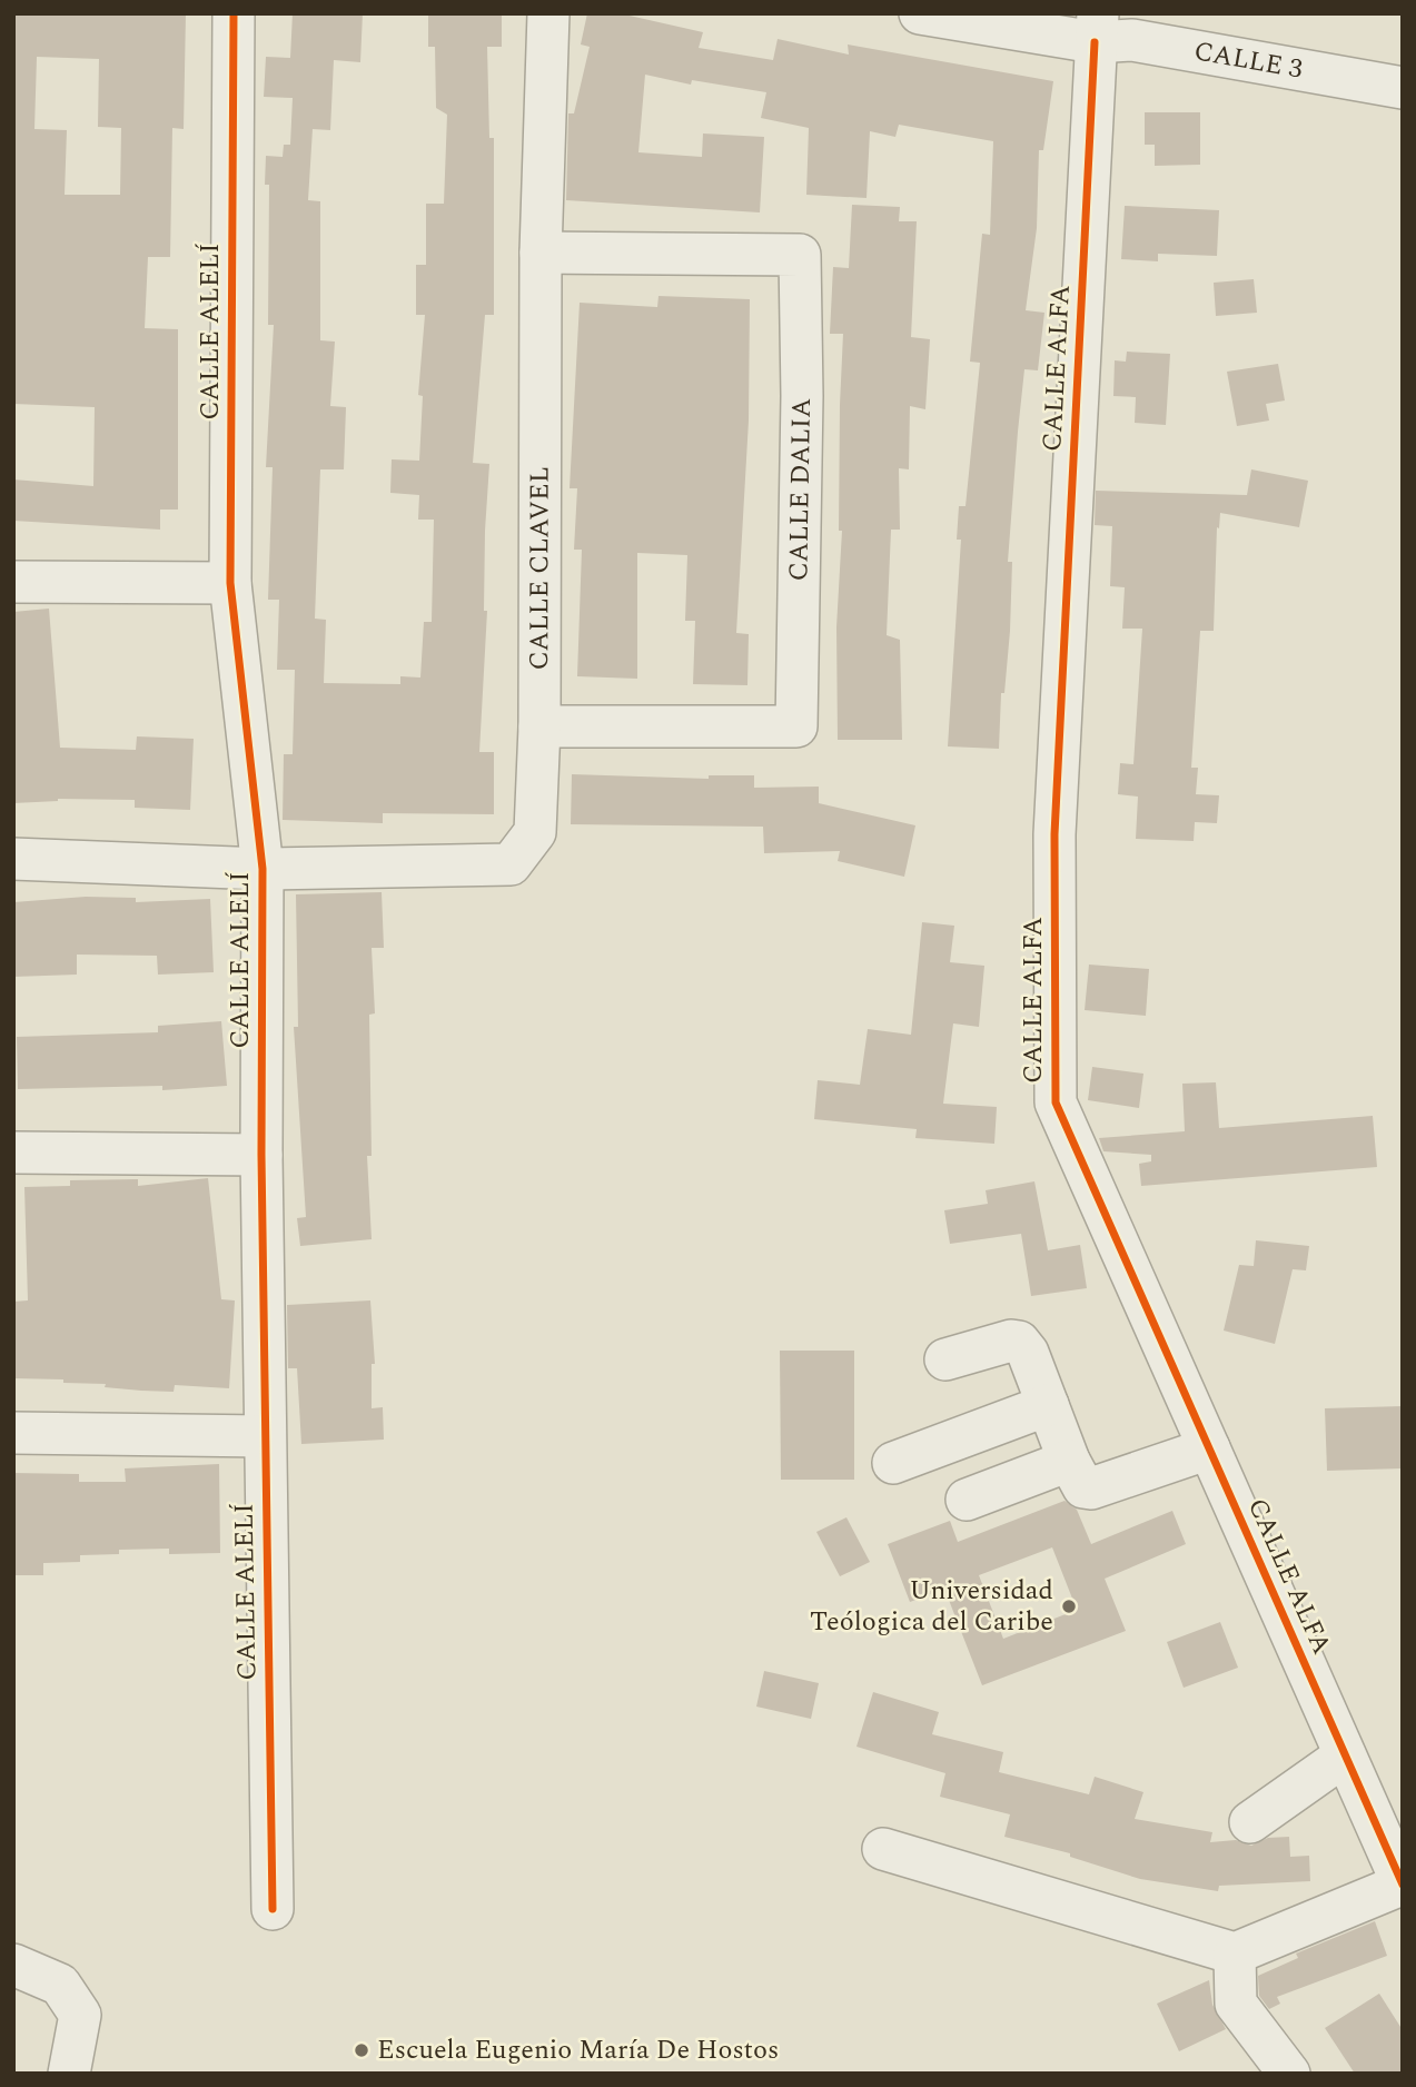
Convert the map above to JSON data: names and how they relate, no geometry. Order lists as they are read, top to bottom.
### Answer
{
  "streets": {
    "street": [
      "CALLE 3",
      "CALLE ALELÍ",
      "CALLE ALFA",
      "CALLE DALIA",
      "CALLE CLAVEL"
    ]
  },
  "crossings": [
    ["CALLE 3", "CALLE ALFA"],
    ["CALLE ALELÍ", "CALLE CLAVEL"],
    ["CALLE DALIA", "CALLE CLAVEL"]
  ],
  "places": ["Universidad Teólogica del Caribe", "Escuela Eugenio María De Hostos"]
}
